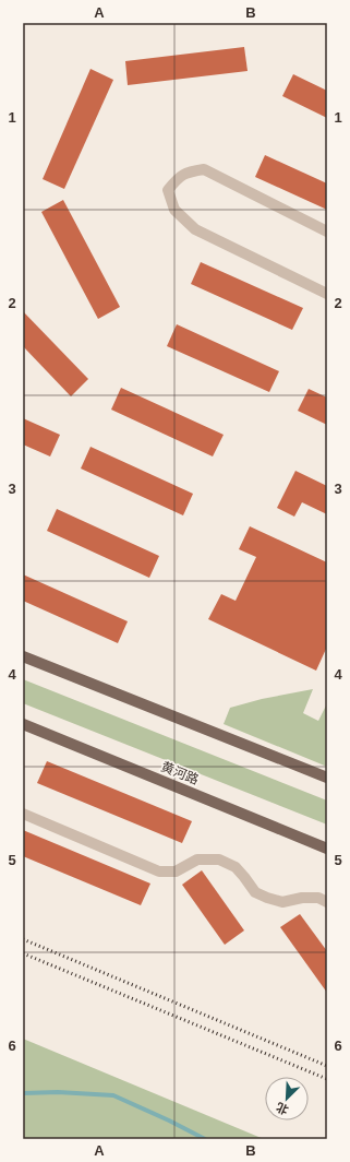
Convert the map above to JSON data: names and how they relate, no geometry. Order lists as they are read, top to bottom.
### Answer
{
  "streets": {
    "main road": ["黄河路"]
  },
  "north": "bottom left",
  "grid": {
    "columns": ["A", "B"],
    "rows": [
      "1",
      "2",
      "3",
      "4",
      "5",
      "6"
    ]
  }
}
